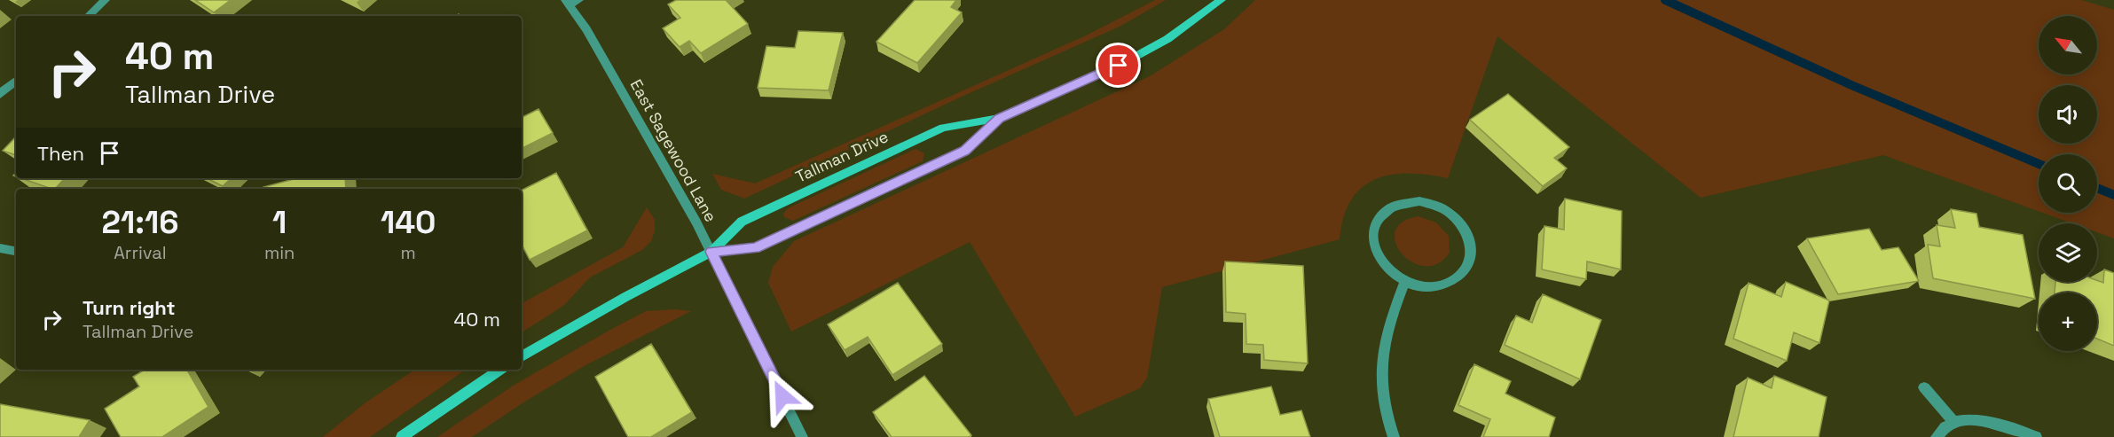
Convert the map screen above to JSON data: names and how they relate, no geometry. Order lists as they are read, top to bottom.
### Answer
{
  "streets": {
    "street": ["East Sagewood Lane", "Tallman Drive"]
  },
  "crossings": [
    ["East Sagewood Lane", "Tallman Drive"]
  ],
  "north": "top left",
  "page": {
    "map_buttons": "+",
    "turn": ["40 m", "Tallman Drive"],
    "then": "Then",
    "eta": [
      "21:16",
      "Arrival",
      "1",
      "min",
      "140",
      "m"
    ],
    "list": [
      {
        "name": "Turn right",
        "note": "Tallman Drive",
        "value": "40 m"
      }
    ]
  }
}
